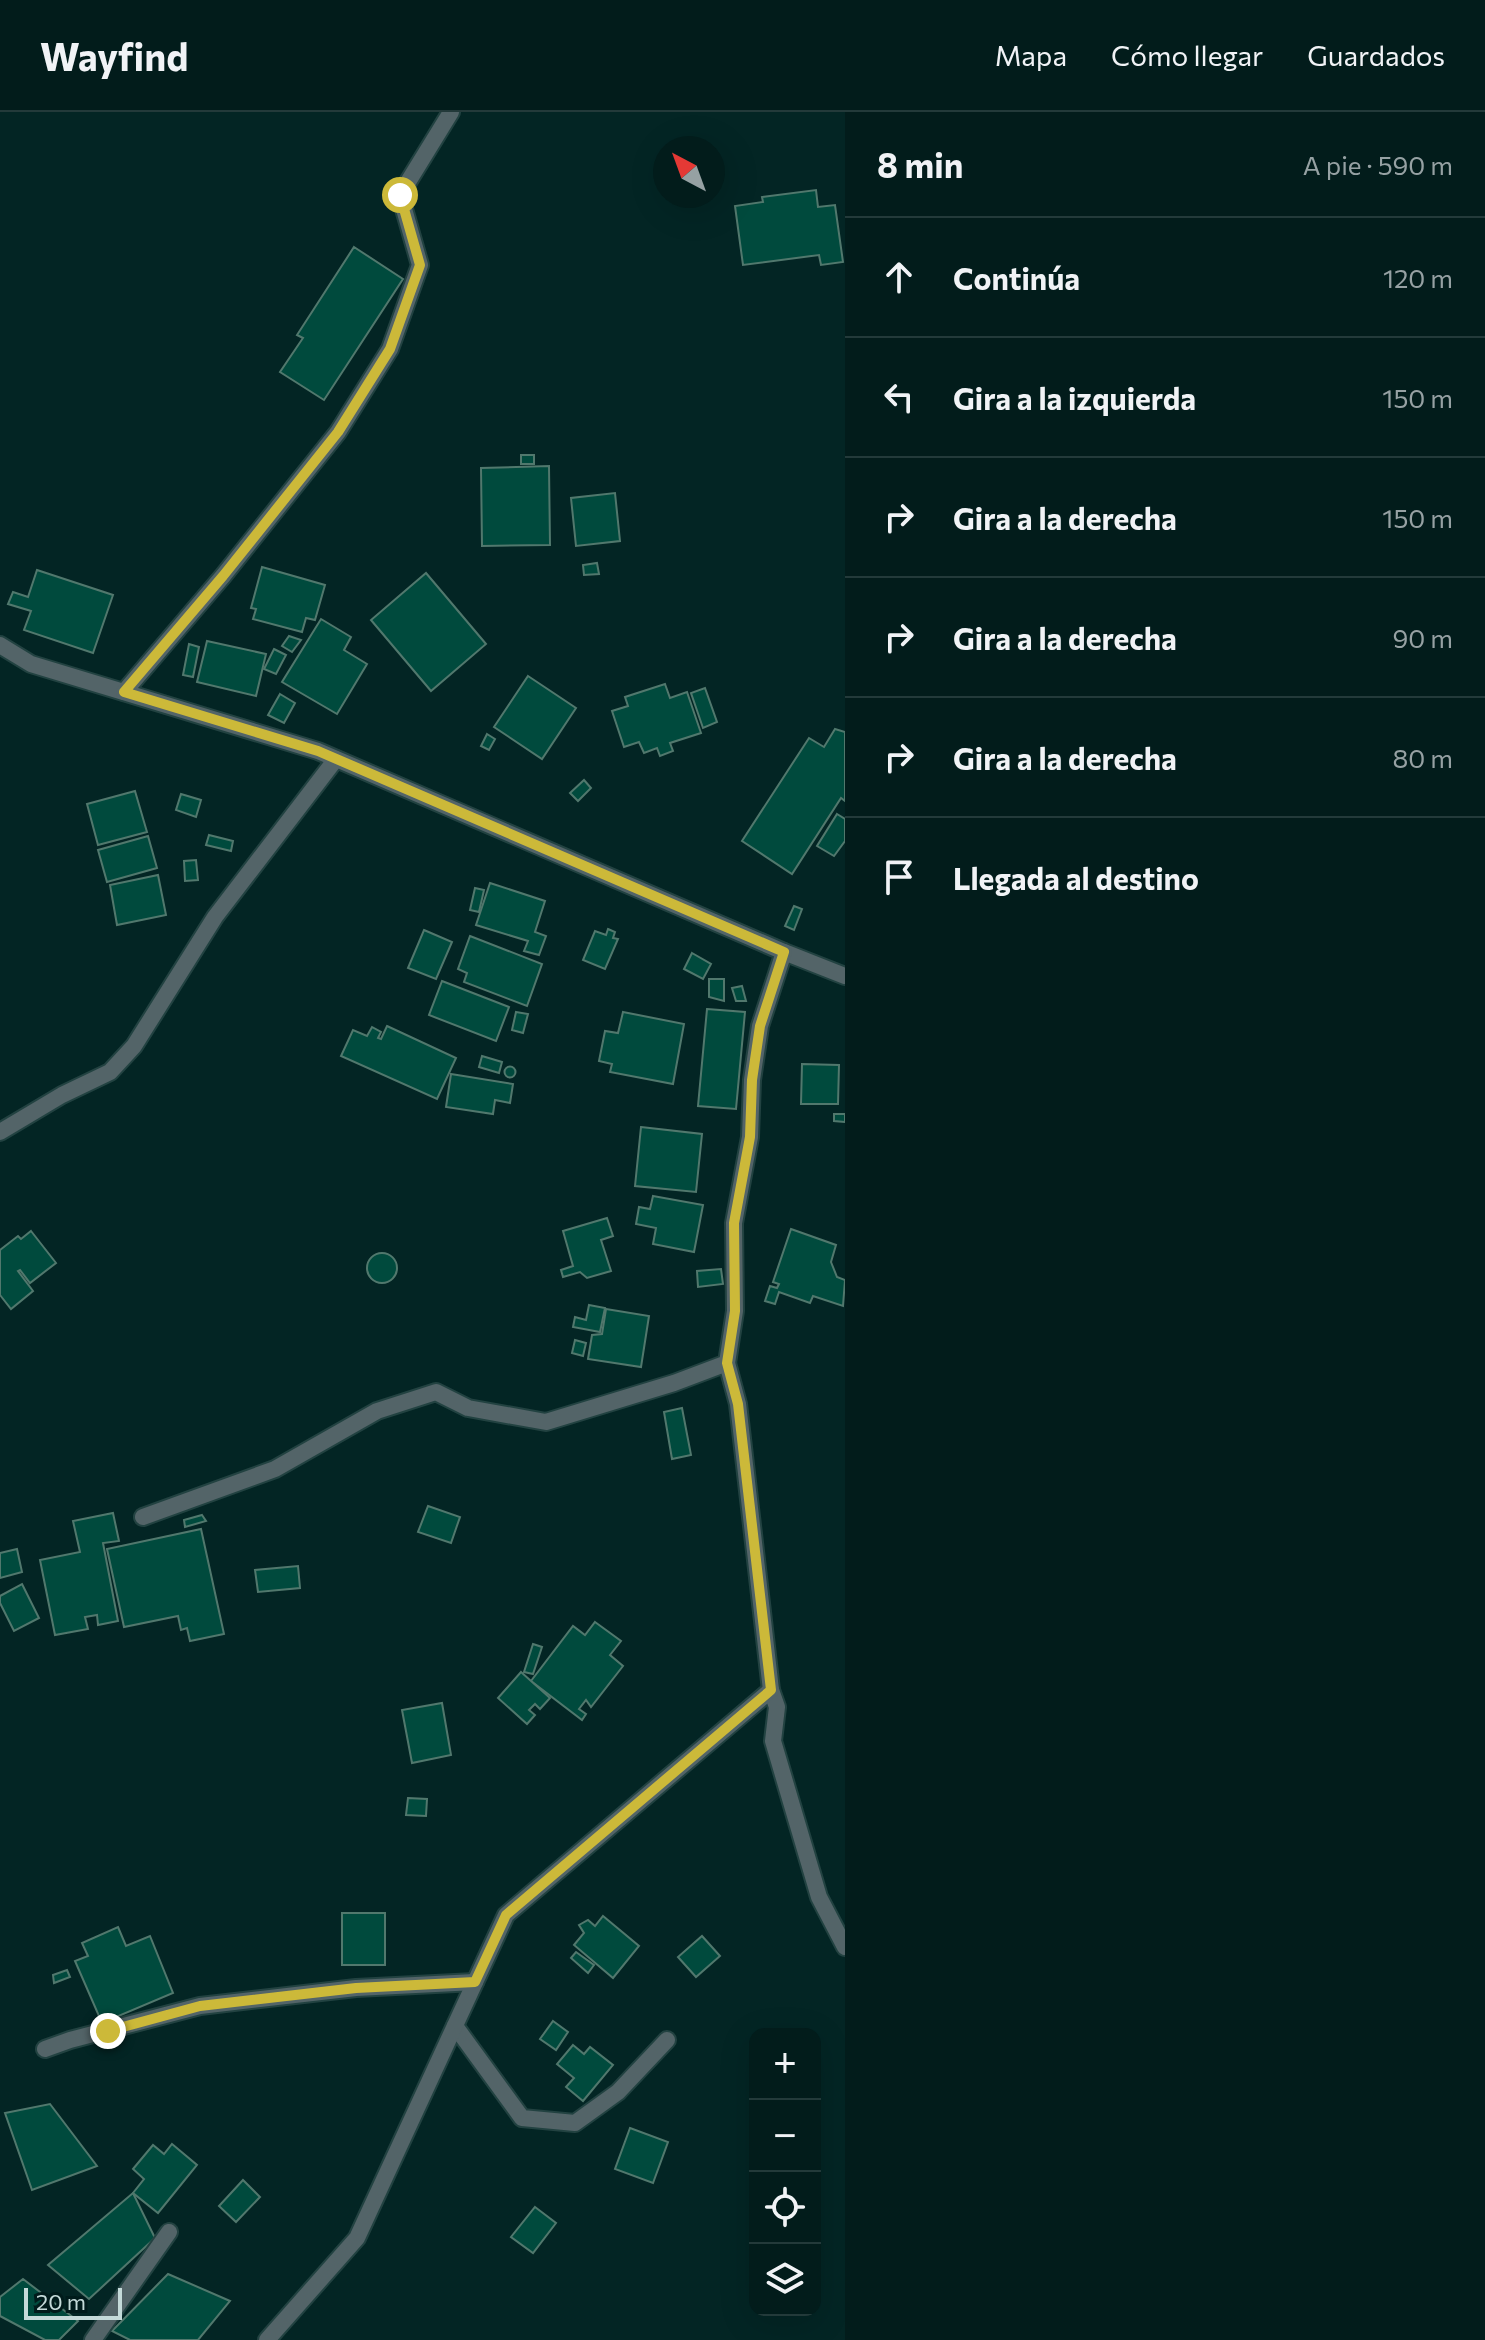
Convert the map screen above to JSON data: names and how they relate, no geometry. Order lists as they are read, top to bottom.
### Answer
{
  "scale_bar": "20 m",
  "north": "top left",
  "page": {
    "header": "Wayfind",
    "nav": ["Mapa", "Cómo llegar", "Guardados"],
    "heading": ["8 min", "A pie · 590 m"],
    "list": [
      ["Continúa", "120 m"],
      ["Gira a la izquierda", "150 m"],
      ["Gira a la derecha", "150 m"],
      ["Gira a la derecha", "90 m"],
      ["Gira a la derecha", "80 m"],
      "Llegada al destino"
    ],
    "map_buttons": ["+", "−"],
    "scale": "20 m"
  }
}
